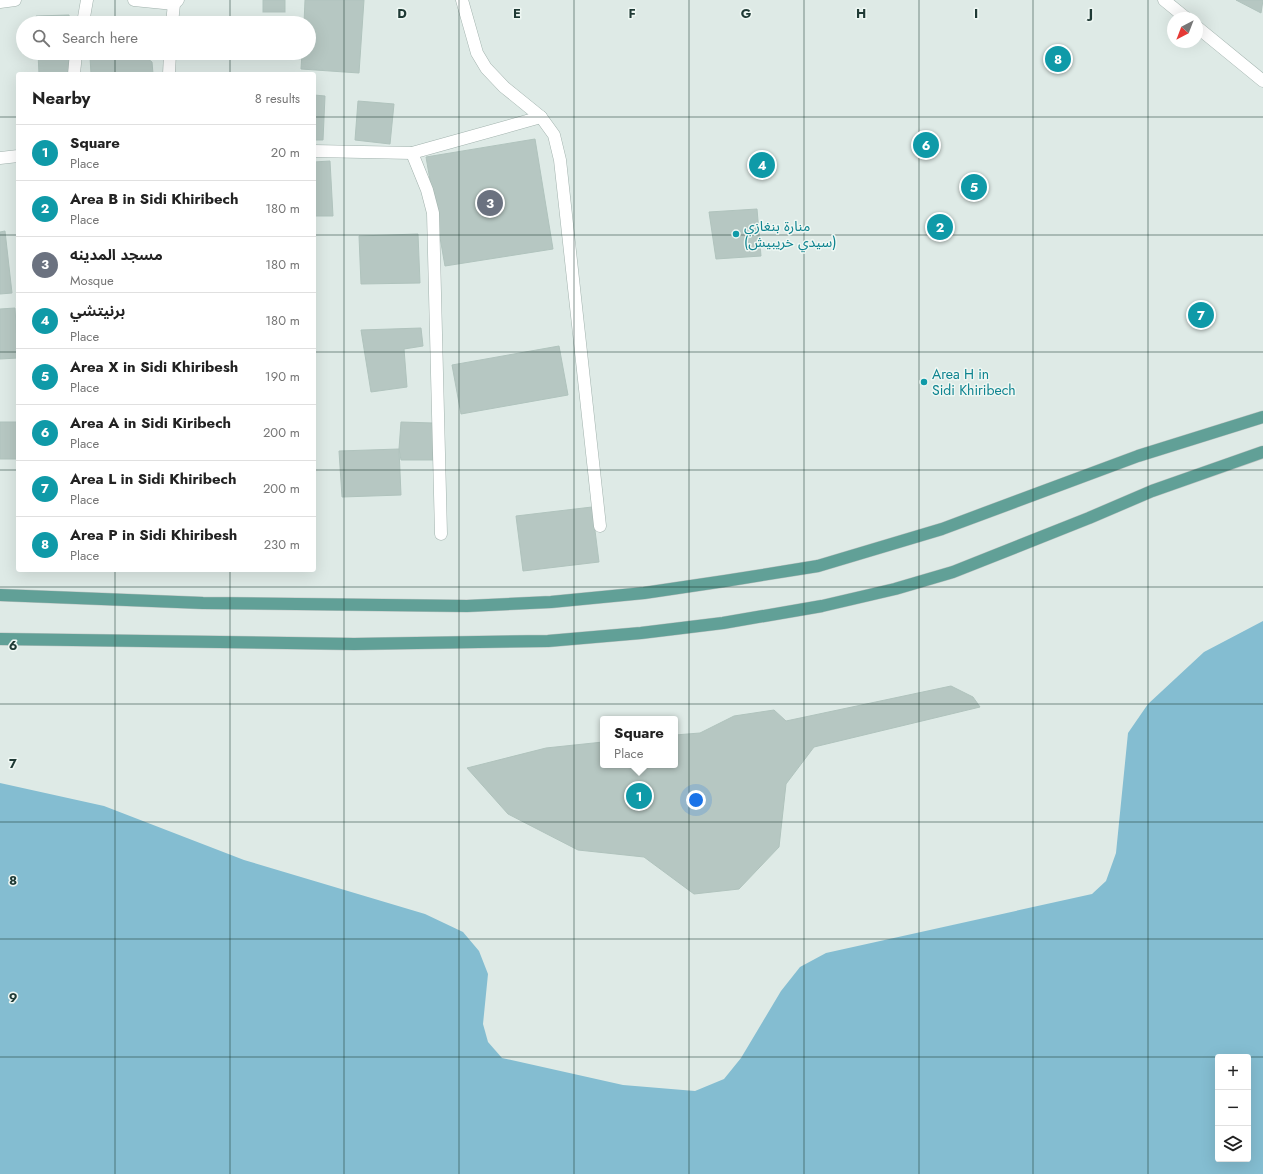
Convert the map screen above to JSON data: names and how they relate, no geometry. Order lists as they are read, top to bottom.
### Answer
{
  "places": ["منارة بنغازي (سيدي خريبيش)", "Area H in Sidi Khiribech"],
  "north": "bottom left",
  "page": {
    "search": "Search here",
    "pins": [
      "8",
      "6",
      "4",
      "5",
      "3",
      "2",
      "7",
      "1"
    ],
    "heading": ["Nearby", "8 results"],
    "list": [
      {
        "mark": "1",
        "name": "Square",
        "note": "Place",
        "value": "20 m"
      },
      {
        "mark": "2",
        "name": "Area B in Sidi Khiribech",
        "note": "Place",
        "value": "180 m"
      },
      {
        "mark": "3",
        "name": "مسجد المدينه",
        "note": "Mosque",
        "value": "180 m"
      },
      {
        "mark": "4",
        "name": "برنيتشي",
        "note": "Place",
        "value": "180 m"
      },
      {
        "mark": "5",
        "name": "Area X in Sidi Khiribesh",
        "note": "Place",
        "value": "190 m"
      },
      {
        "mark": "6",
        "name": "Area A in Sidi Kiribech",
        "note": "Place",
        "value": "200 m"
      },
      {
        "mark": "7",
        "name": "Area L in Sidi Khiribech",
        "note": "Place",
        "value": "200 m"
      },
      {
        "mark": "8",
        "name": "Area P in Sidi Khiribesh",
        "note": "Place",
        "value": "230 m"
      }
    ],
    "popup": ["Square", "Place"],
    "map_buttons": ["+", "−"]
  },
  "grid": {
    "columns": [
      "D",
      "E",
      "F",
      "G",
      "H",
      "I",
      "J"
    ],
    "rows": [
      "6",
      "7",
      "8",
      "9"
    ]
  }
}
